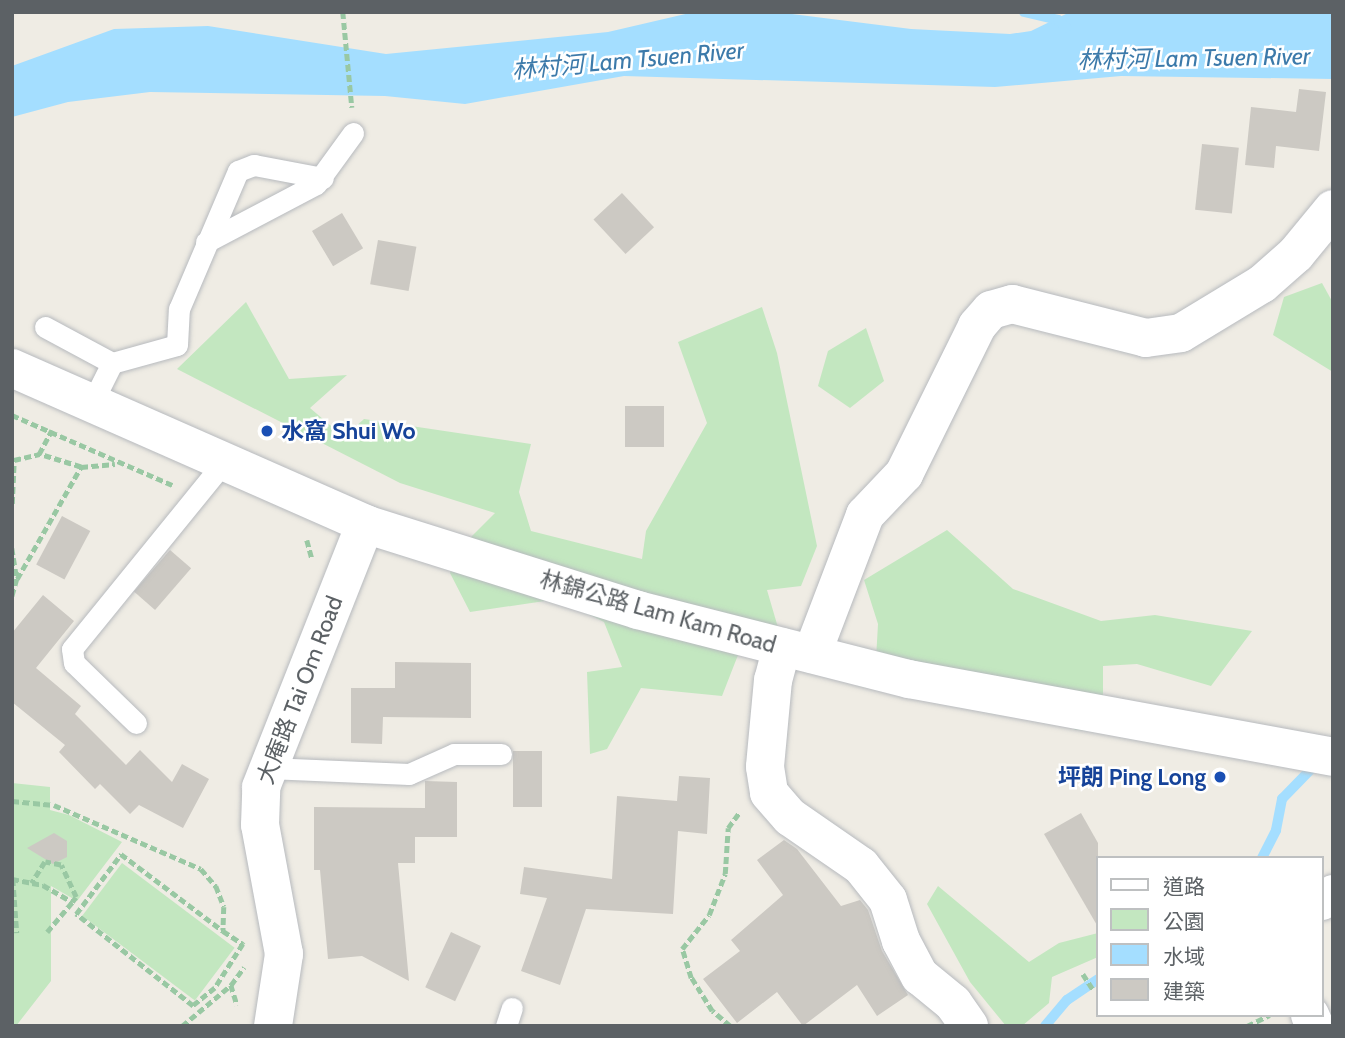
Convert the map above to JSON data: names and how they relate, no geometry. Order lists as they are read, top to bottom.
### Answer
{
  "streets": {
    "street": ["林錦公路 Lam Kam Road", "大庵路 Tai Om Road"]
  },
  "crossings": [
    ["林錦公路 Lam Kam Road", "大庵路 Tai Om Road"]
  ],
  "water": ["林村河 Lam Tsuen River"],
  "places": ["水窩 Shui Wo", "坪朗 Ping Long"],
  "legend": [
    "道路",
    "公園",
    "水域",
    "建築"
  ]
}
